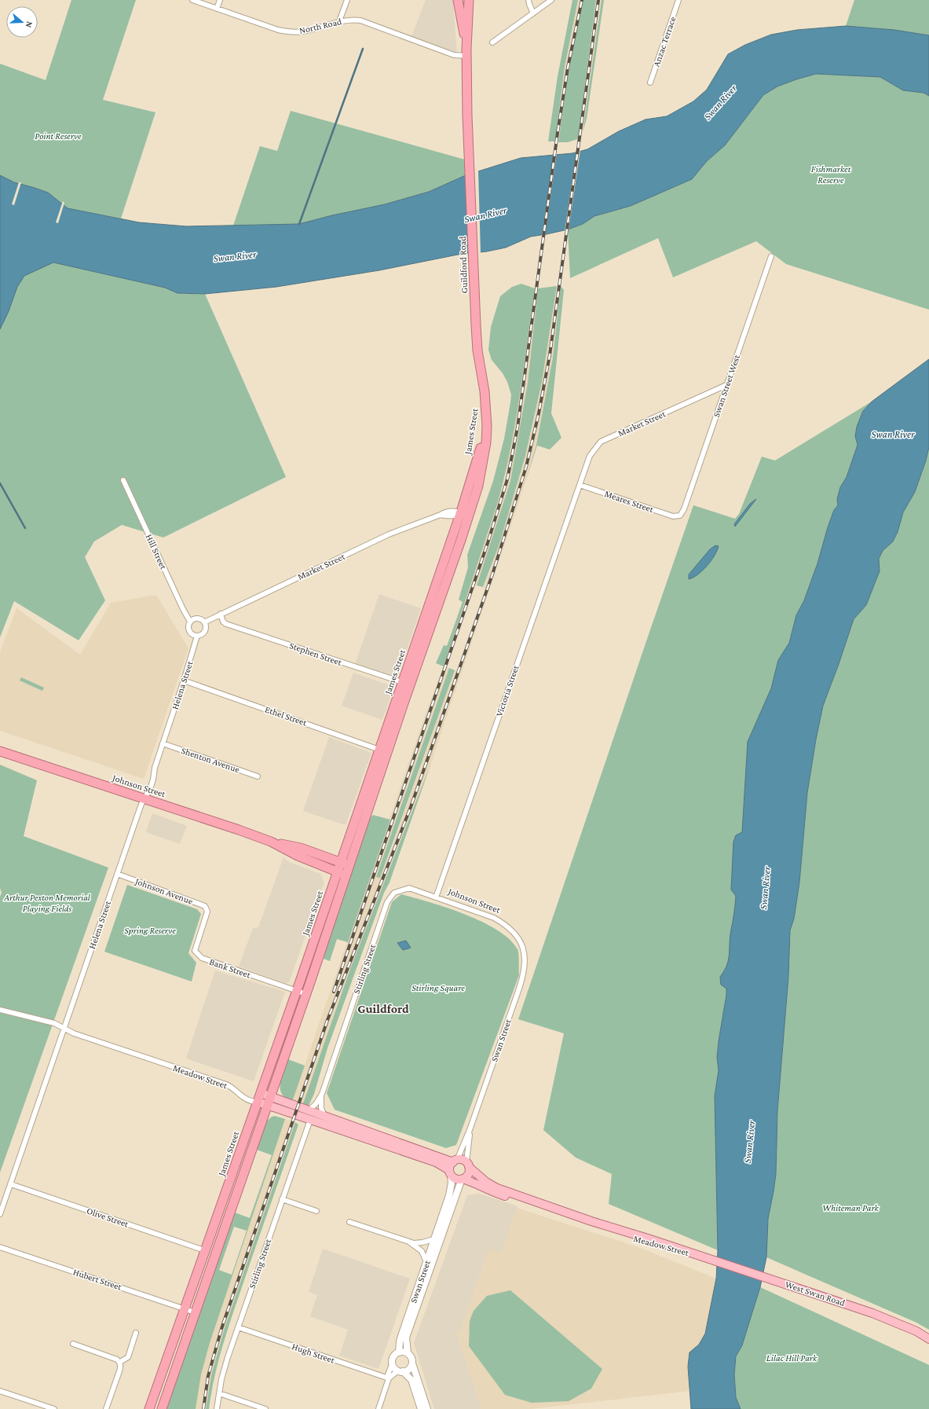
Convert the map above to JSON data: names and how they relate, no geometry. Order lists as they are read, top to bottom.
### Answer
{
  "streets": {
    "highway": ["Guildford Road", "James Street", "Johnson Street"],
    "main road": ["Meadow Street", "West Swan Road"],
    "street": [
      "North Road",
      "Anzac Terrace",
      "Swan Street West",
      "Market Street",
      "Meares Street",
      "Hill Street",
      "Stephen Street",
      "Helena Street",
      "Victoria Street",
      "Ethel Street",
      "Shenton Avenue",
      "Johnson Avenue",
      "Bank Street",
      "Stirling Street",
      "Swan Street",
      "Olive Street",
      "Hubert Street",
      "Hugh Street"
    ]
  },
  "crossings": [
    ["North Road", "Guildford Road"],
    ["Guildford Road", "James Street"],
    ["Swan Street West", "Market Street"],
    ["Swan Street West", "Meares Street"],
    ["Market Street", "James Street"],
    ["Market Street", "Meares Street"],
    ["Market Street", "Hill Street"],
    ["Market Street", "Stephen Street"],
    ["Market Street", "Helena Street"],
    ["Market Street", "Victoria Street"],
    ["James Street", "Stephen Street"],
    ["James Street", "Ethel Street"],
    ["James Street", "Johnson Street"],
    ["James Street", "Bank Street"],
    ["James Street", "Meadow Street"],
    ["James Street", "Olive Street"],
    ["James Street", "Hubert Street"],
    ["Meares Street", "Victoria Street"],
    ["Hill Street", "Helena Street"],
    ["Helena Street", "Ethel Street"],
    ["Helena Street", "Shenton Avenue"],
    ["Helena Street", "Johnson Street"],
    ["Helena Street", "Johnson Avenue"],
    ["Helena Street", "Meadow Street"],
    ["Helena Street", "Olive Street"],
    ["Victoria Street", "Johnson Street"],
    ["Johnson Street", "Stirling Street"],
    ["Johnson Street", "Swan Street"],
    ["Johnson Avenue", "Bank Street"],
    ["Stirling Street", "Meadow Street"],
    ["Stirling Street", "Hugh Street"],
    ["Swan Street", "Meadow Street"],
    ["Meadow Street", "West Swan Road"]
  ],
  "districts": ["Guildford"],
  "water": ["Swan River"],
  "parks": [
    "Point Reserve",
    "Fishmarket Reserve",
    "Arthur Pexton Memorial Playing Fields",
    "Spring Reserve",
    "Stirling Square",
    "Whiteman Park",
    "Lilac Hill Park"
  ],
  "north": "right"
}
